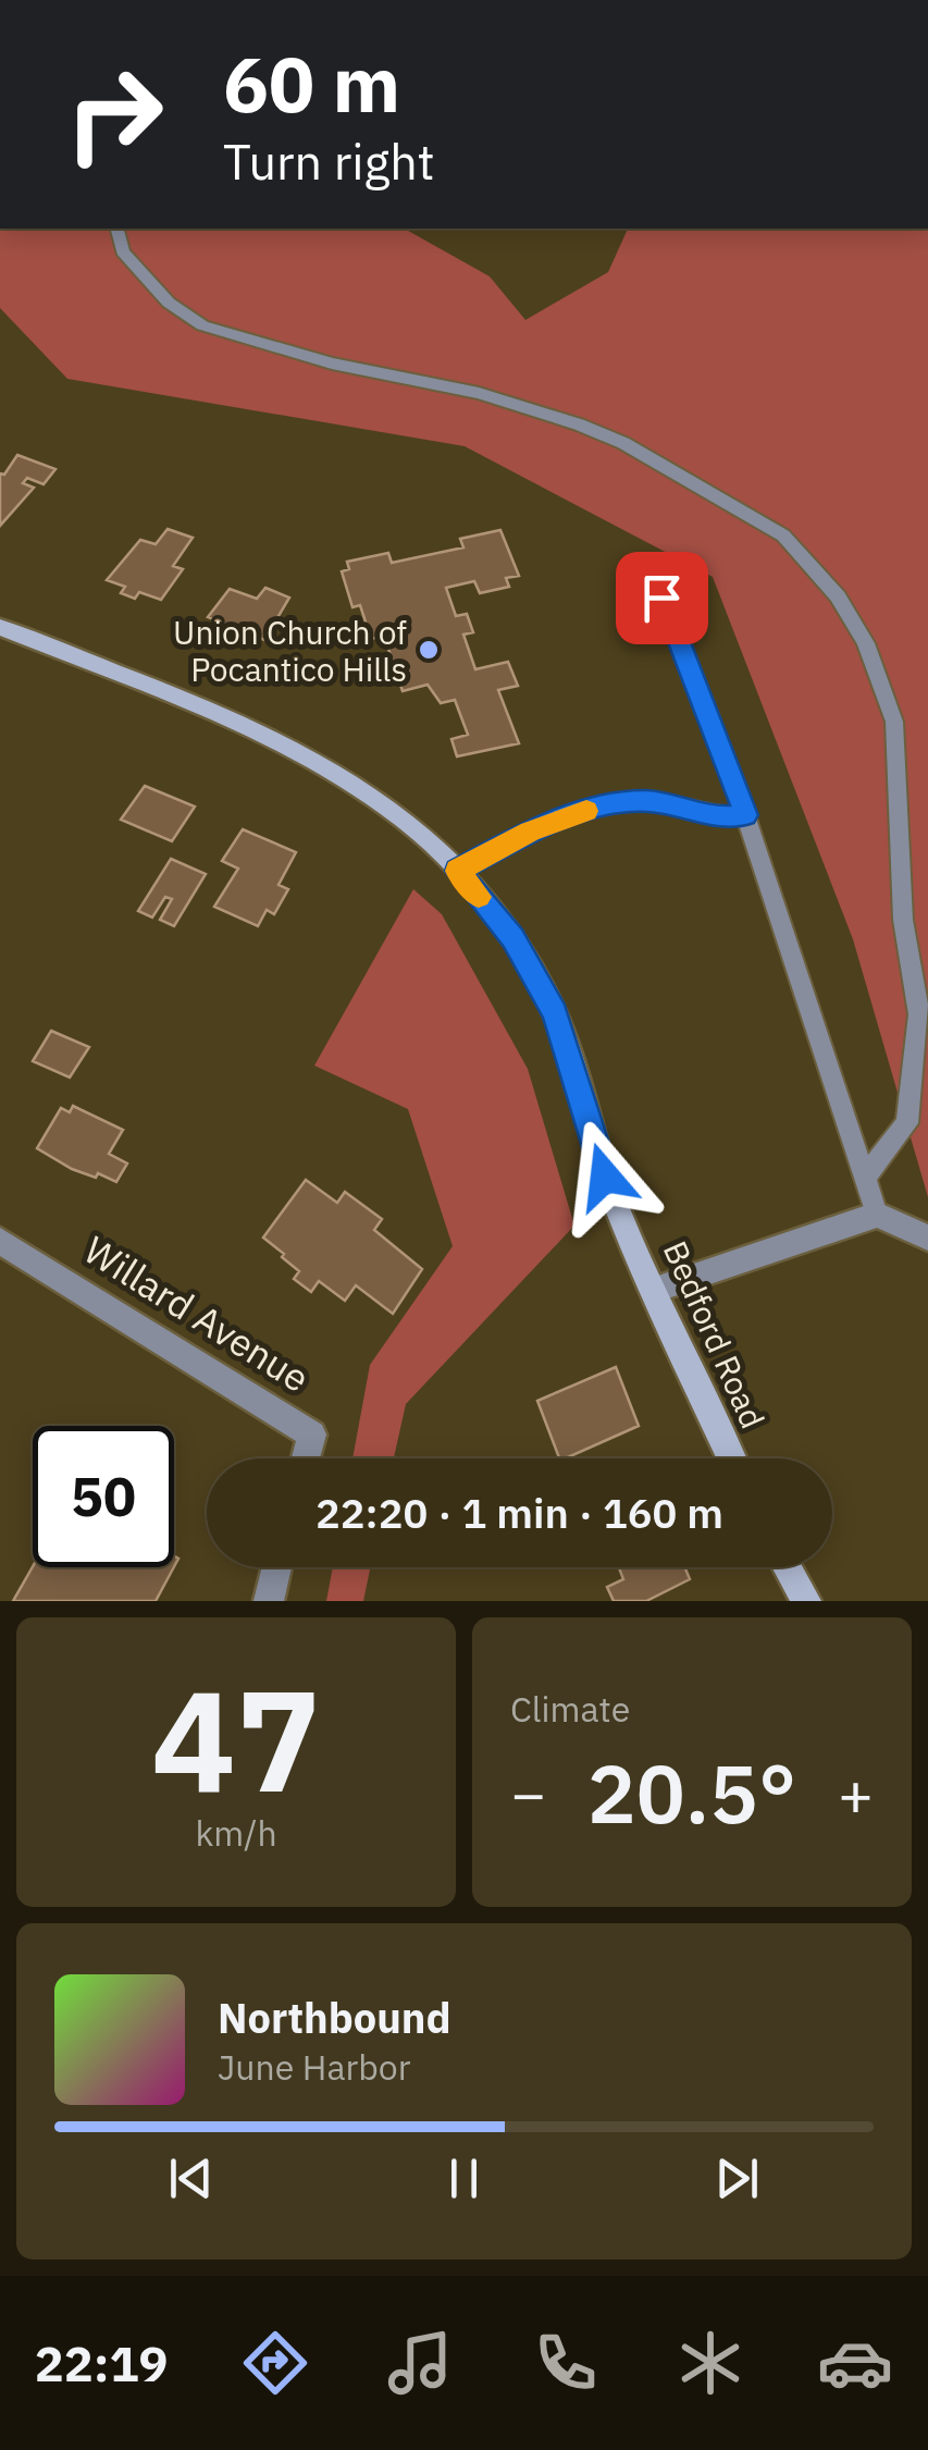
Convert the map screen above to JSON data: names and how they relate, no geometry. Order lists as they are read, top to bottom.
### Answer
{
  "streets": {
    "main road": ["Bedford Road"],
    "street": ["Willard Avenue"]
  },
  "places": ["Union Church of Pocantico Hills"],
  "page": {
    "turn": ["60 m", "Turn right"],
    "limit": "50",
    "trip": "22:20 · 1 min · 160 m",
    "tile": [
      ["47", "km/h"],
      "Climate"
    ],
    "heat": ["−", "20.5°", "+"],
    "song": ["Northbound", "June Harbor"],
    "tabs": "22:19"
  }
}
